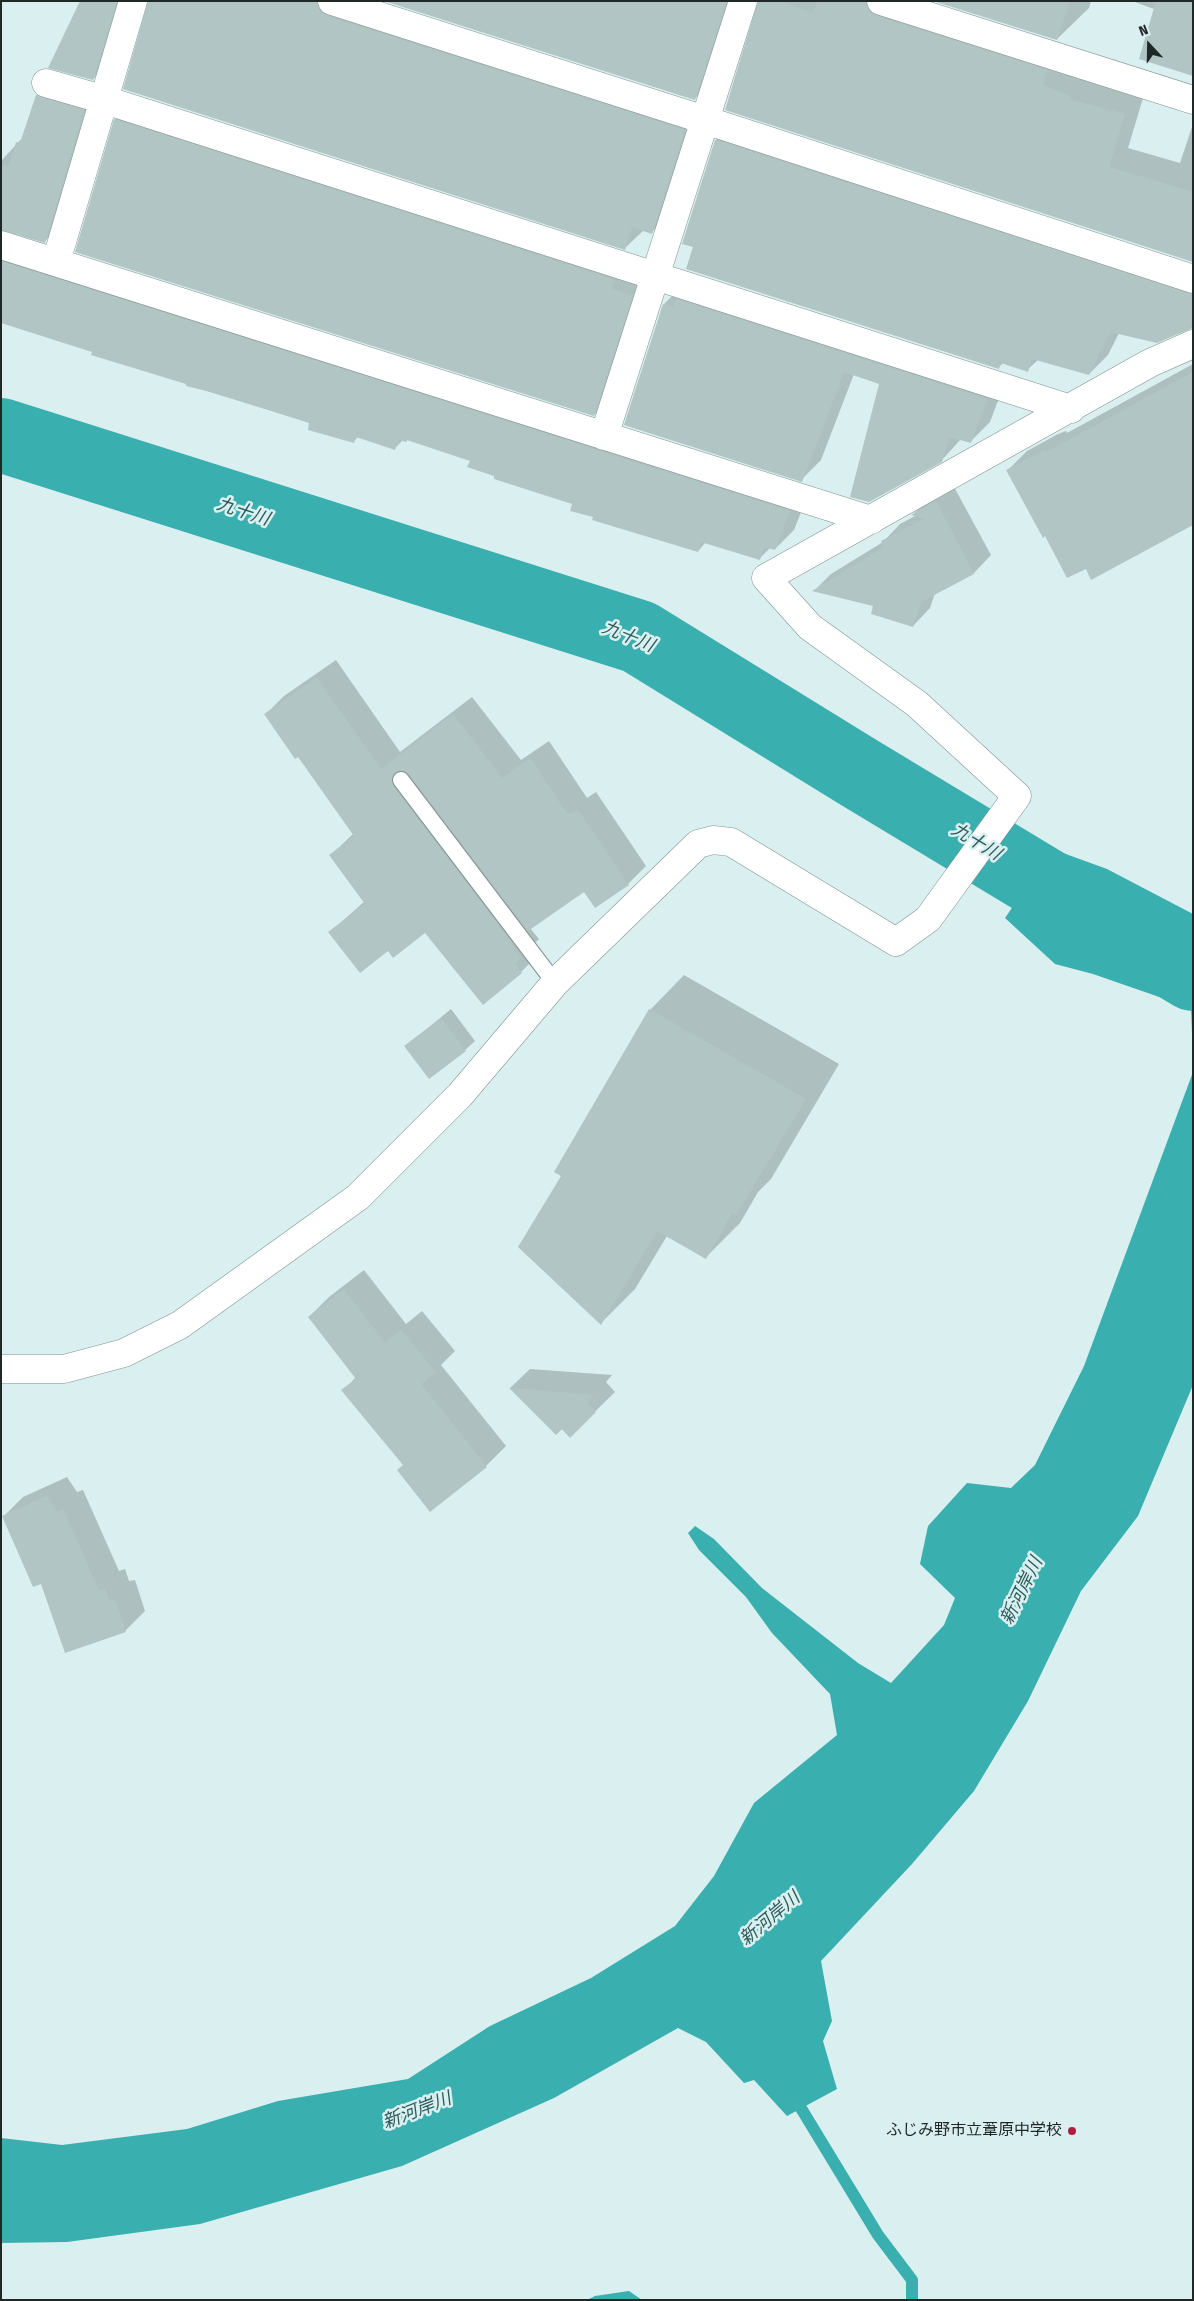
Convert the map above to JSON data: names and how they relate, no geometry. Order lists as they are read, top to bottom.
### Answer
{
  "water": ["九十川", "新河岸川"],
  "places": ["ふじみ野市立葦原中学校"],
  "north": "top"
}
